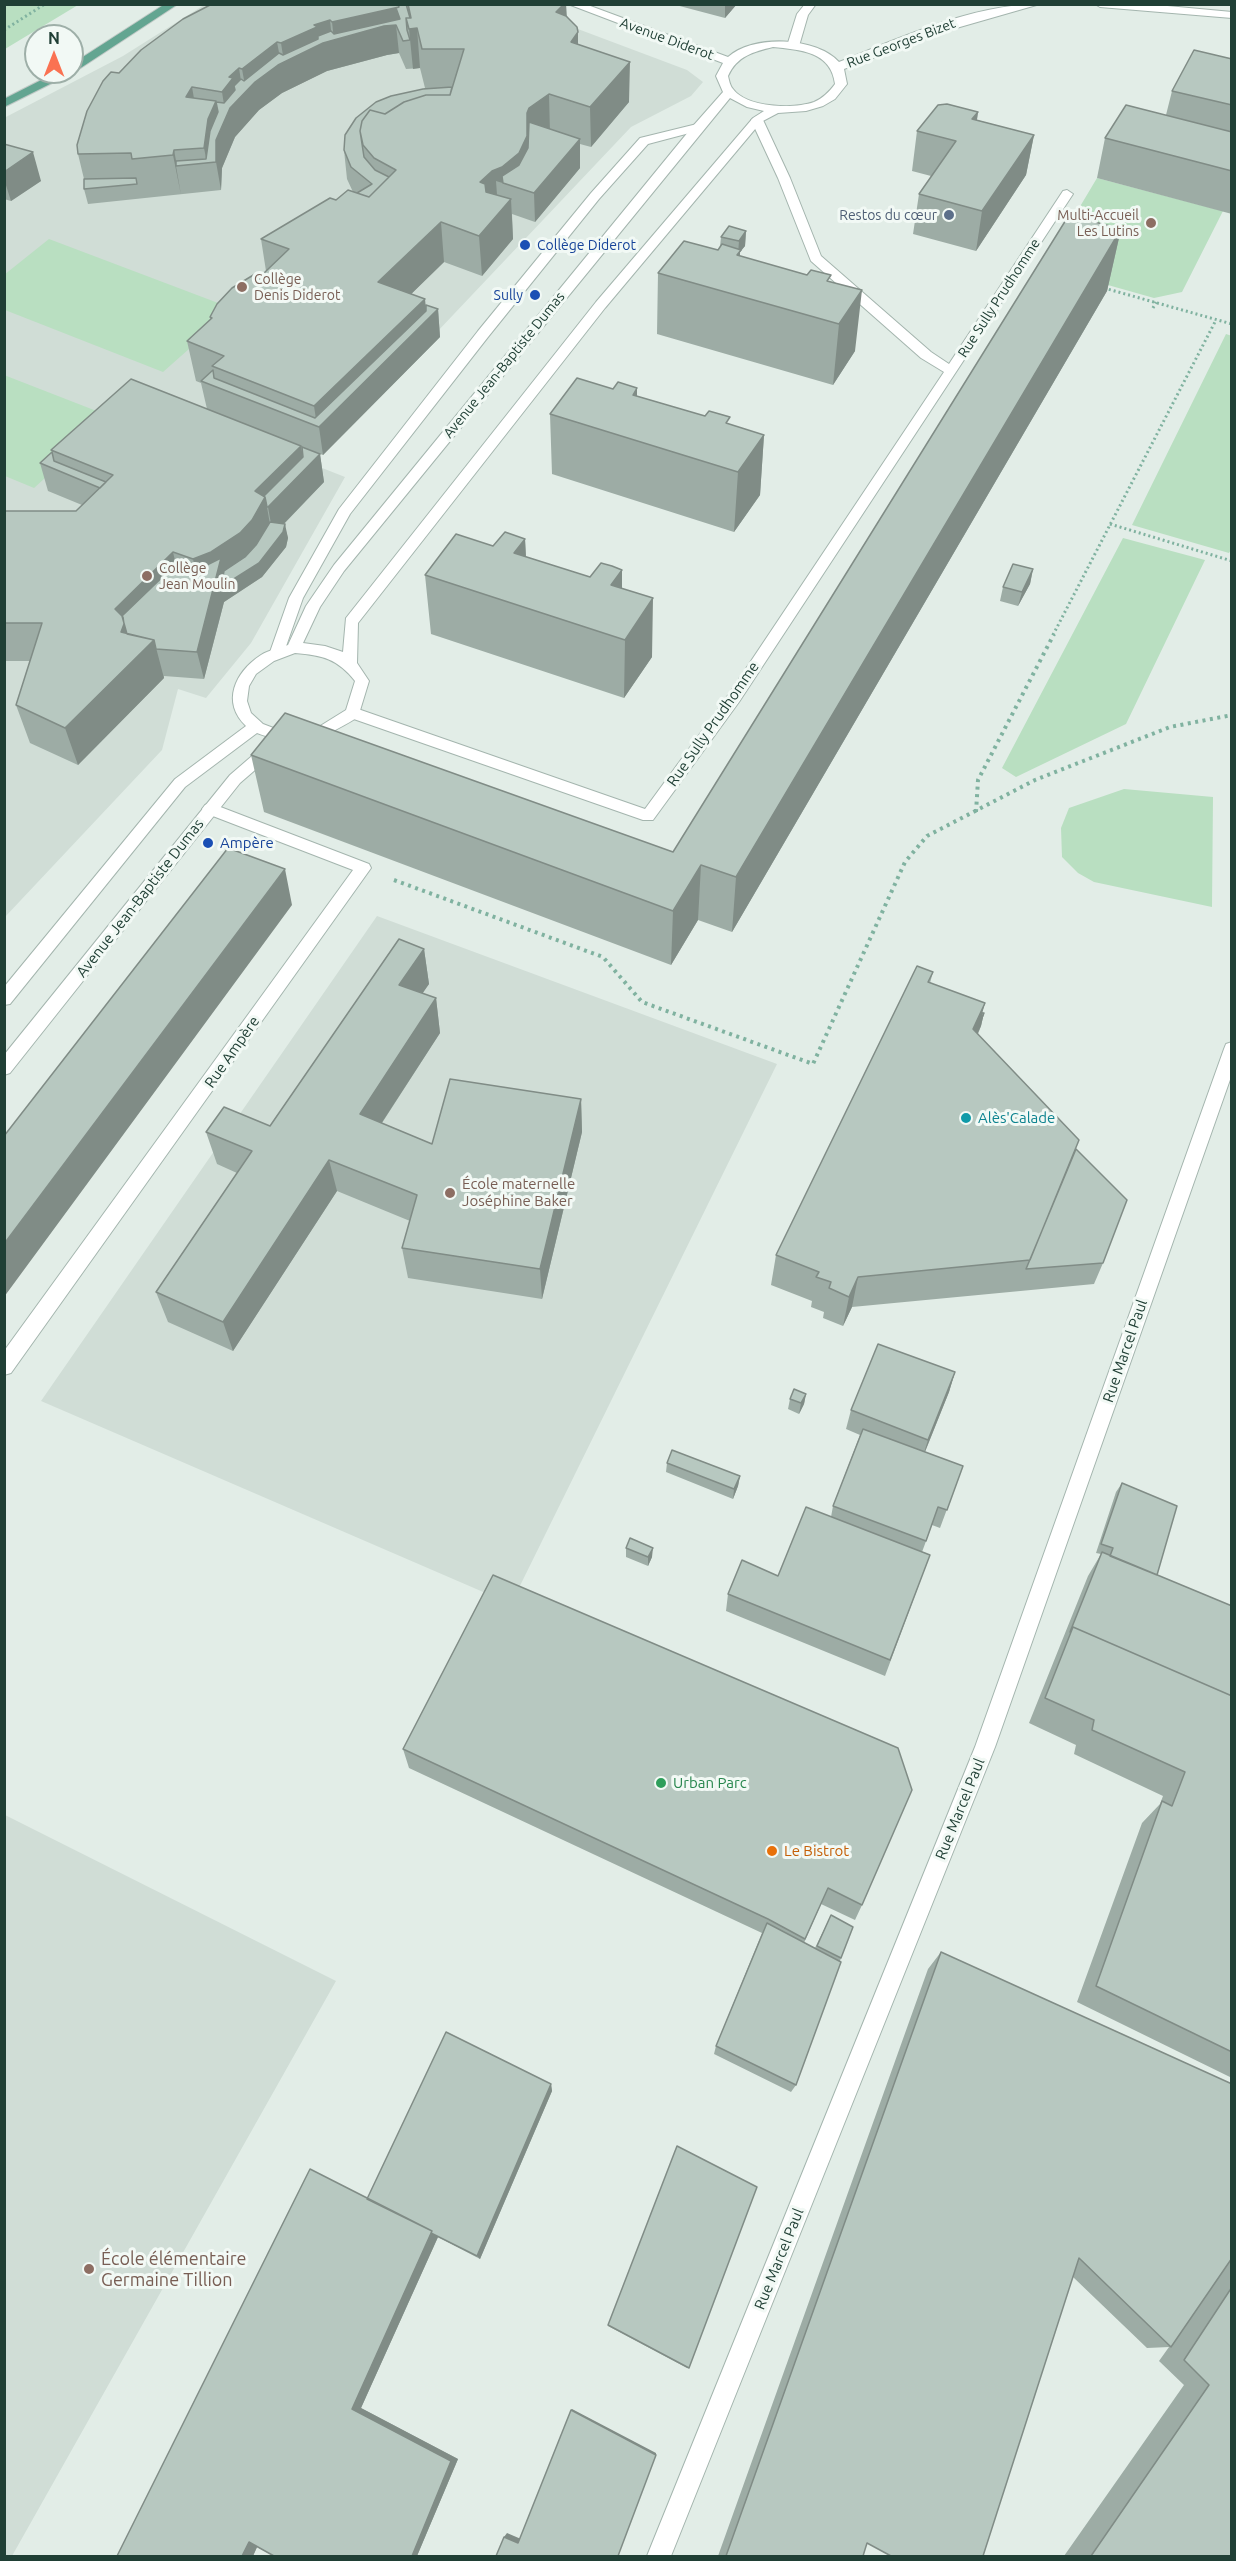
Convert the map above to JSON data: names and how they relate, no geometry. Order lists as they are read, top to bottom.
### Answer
{
  "streets": {
    "street": [
      "Avenue Diderot",
      "Rue Georges Bizet",
      "Rue Sully Prudhomme",
      "Avenue Jean-Baptiste Dumas",
      "Rue Ampère",
      "Rue Marcel Paul"
    ]
  },
  "crossings": [
    ["Rue Sully Prudhomme", "Avenue Jean-Baptiste Dumas"]
  ],
  "places": [
    "Restos du cœur",
    "Multi-Accueil Les Lutins",
    "Collège Diderot",
    "Collège Denis Diderot",
    "Sully",
    "Collège Jean Moulin",
    "Ampère",
    "Alès'Calade",
    "École maternelle Joséphine Baker",
    "Urban Parc",
    "Le Bistrot",
    "École élémentaire Germaine Tillion"
  ],
  "north": "top"
}
